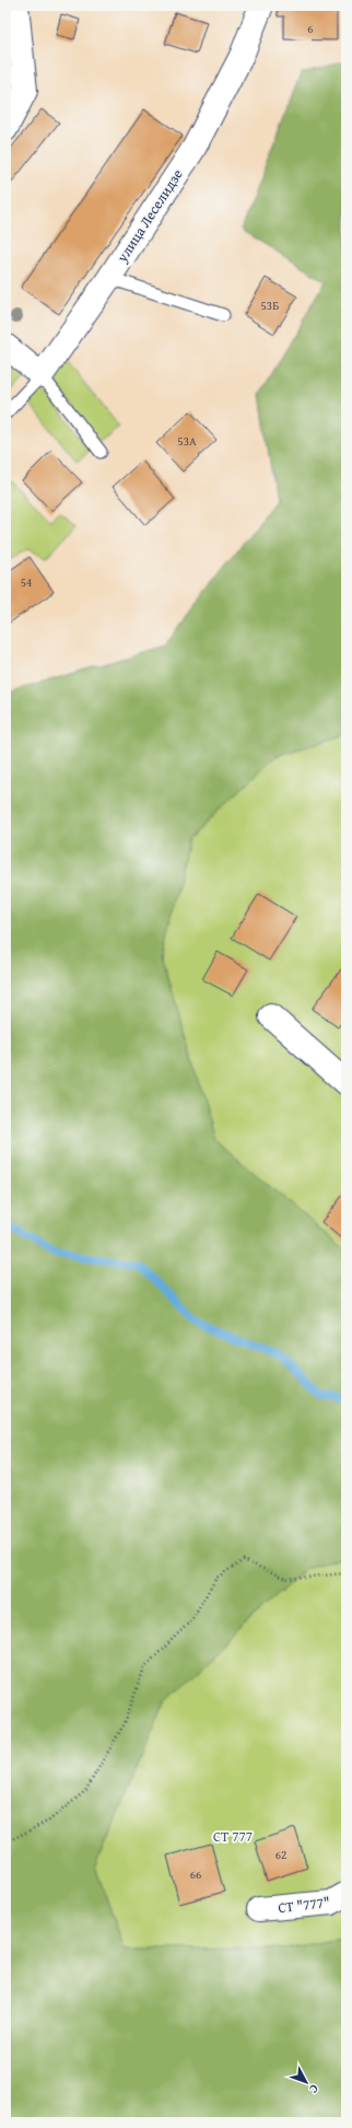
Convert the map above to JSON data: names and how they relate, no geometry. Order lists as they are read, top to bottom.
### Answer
{
  "streets": {
    "street": ["улица Леселидзе", "СТ \"777\""]
  },
  "parks": ["СТ 777"],
  "house_numbers": [
    "6",
    "53Б",
    "53А",
    "54",
    "62",
    "66"
  ],
  "north": "bottom right"
}
